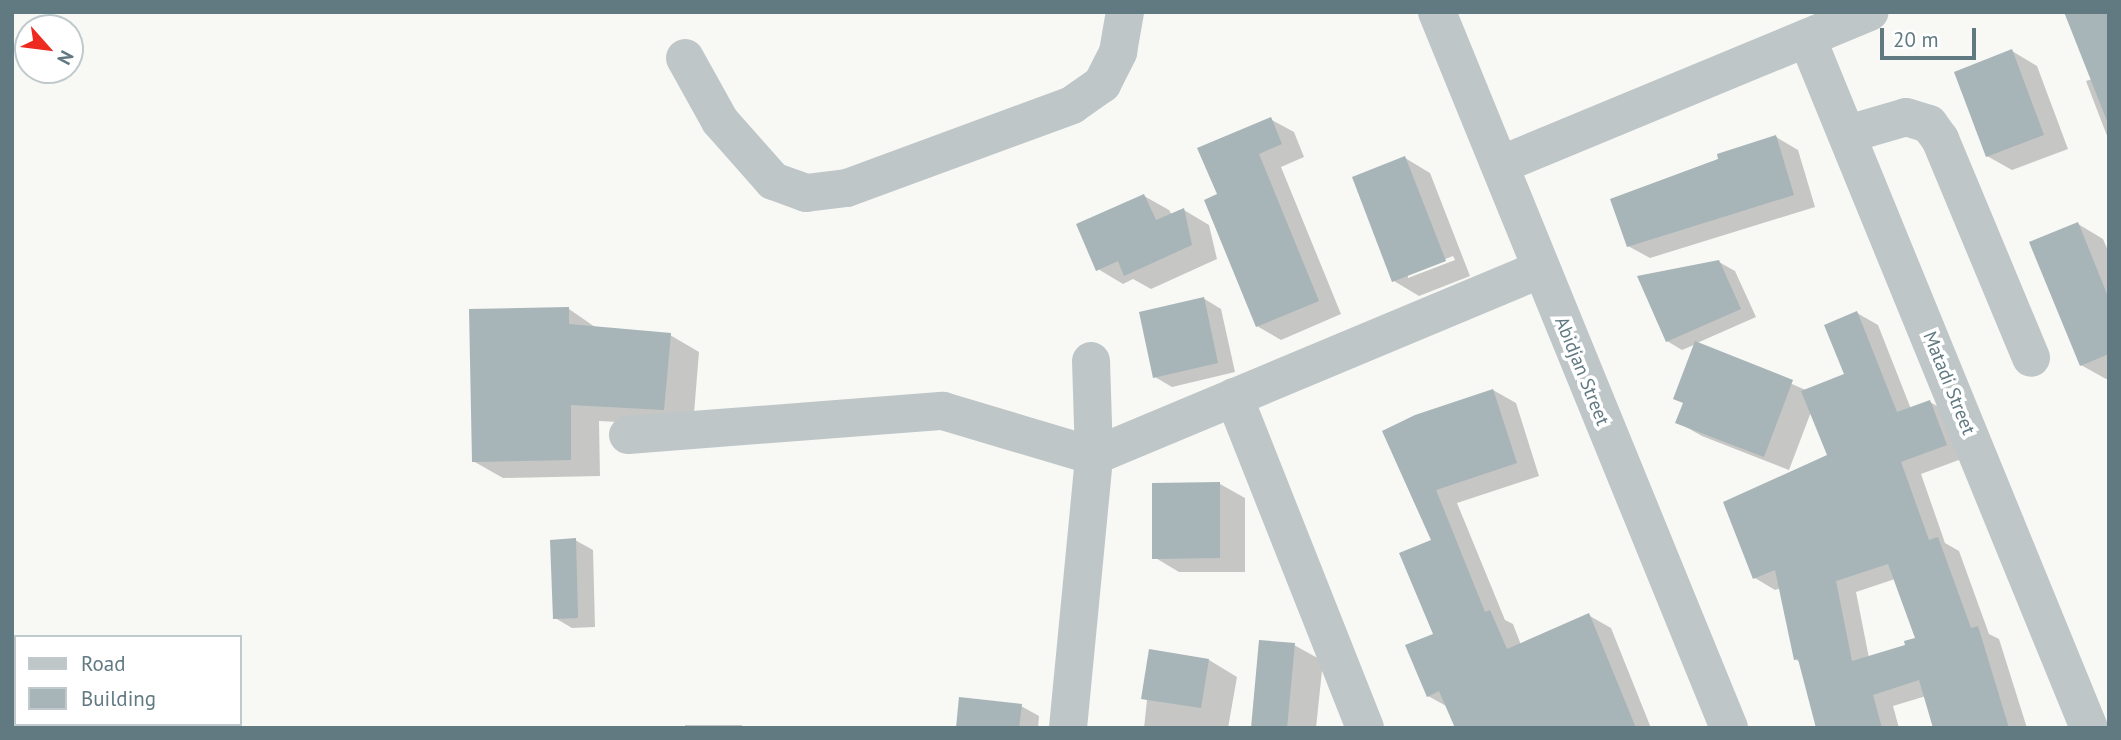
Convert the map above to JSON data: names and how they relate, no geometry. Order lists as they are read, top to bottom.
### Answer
{
  "streets": {
    "street": ["Abidjan Street", "Matadi Street"]
  },
  "legend": ["Road", "Building"],
  "scale_bar": "20 m",
  "north": "bottom right"
}
